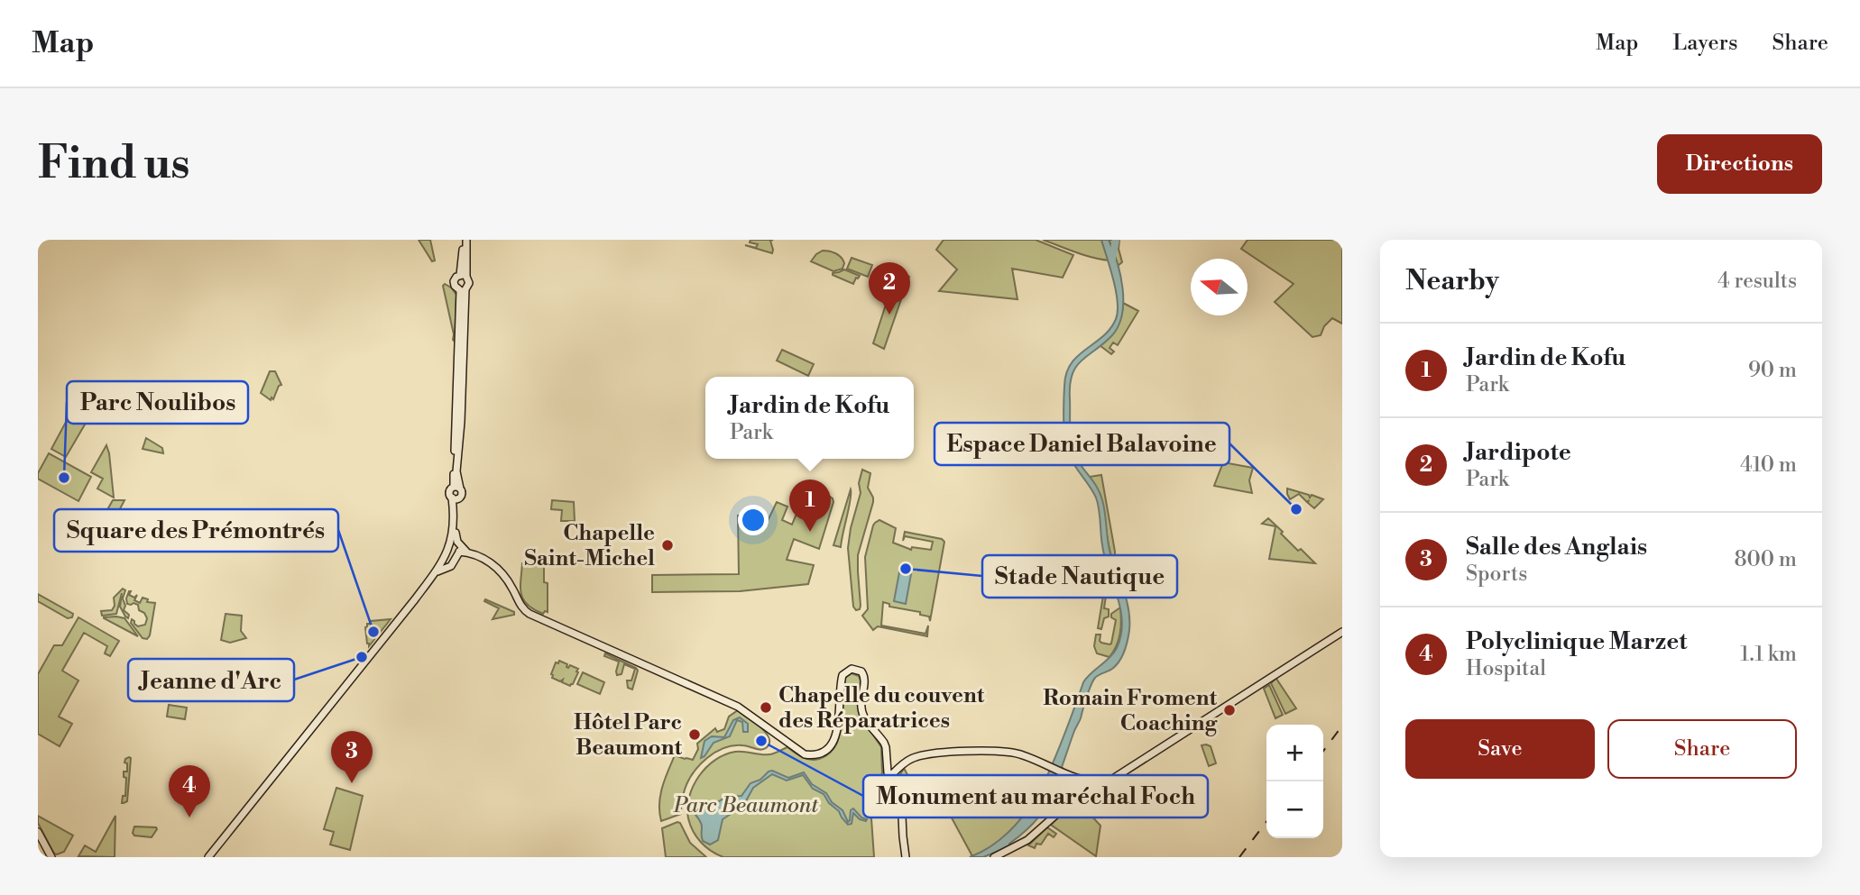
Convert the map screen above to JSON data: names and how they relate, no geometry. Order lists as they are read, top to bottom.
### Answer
{
  "parks": ["Parc Beaumont"],
  "places": [
    "Parc Noulibos",
    "Espace Daniel Balavoine",
    "Chapelle Saint-Michel",
    "Stade Nautique",
    "Square des Prémontrés",
    "Jeanne d'Arc",
    "Chapelle du couvent des Réparatrices",
    "Romain Froment Coaching",
    "Hôtel Parc Beaumont",
    "Monument au maréchal Foch"
  ],
  "north": "left",
  "page": {
    "header": "Map",
    "nav": ["Map", "Layers", "Share"],
    "buttons": [
      "Directions",
      ["Save", "Share"]
    ],
    "title": "Find us",
    "heading": ["Nearby", "4 results"],
    "pins": [
      "2",
      "1",
      "3",
      "4"
    ],
    "list": [
      {
        "mark": "1",
        "name": "Jardin de Kofu",
        "note": "Park",
        "value": "90 m"
      },
      {
        "mark": "2",
        "name": "Jardipote",
        "note": "Park",
        "value": "410 m"
      },
      {
        "mark": "3",
        "name": "Salle des Anglais",
        "note": "Sports",
        "value": "800 m"
      },
      {
        "mark": "4",
        "name": "Polyclinique Marzet",
        "note": "Hospital",
        "value": "1.1 km"
      }
    ],
    "popup": ["Jardin de Kofu", "Park"],
    "map_buttons": ["+", "−"]
  }
}
